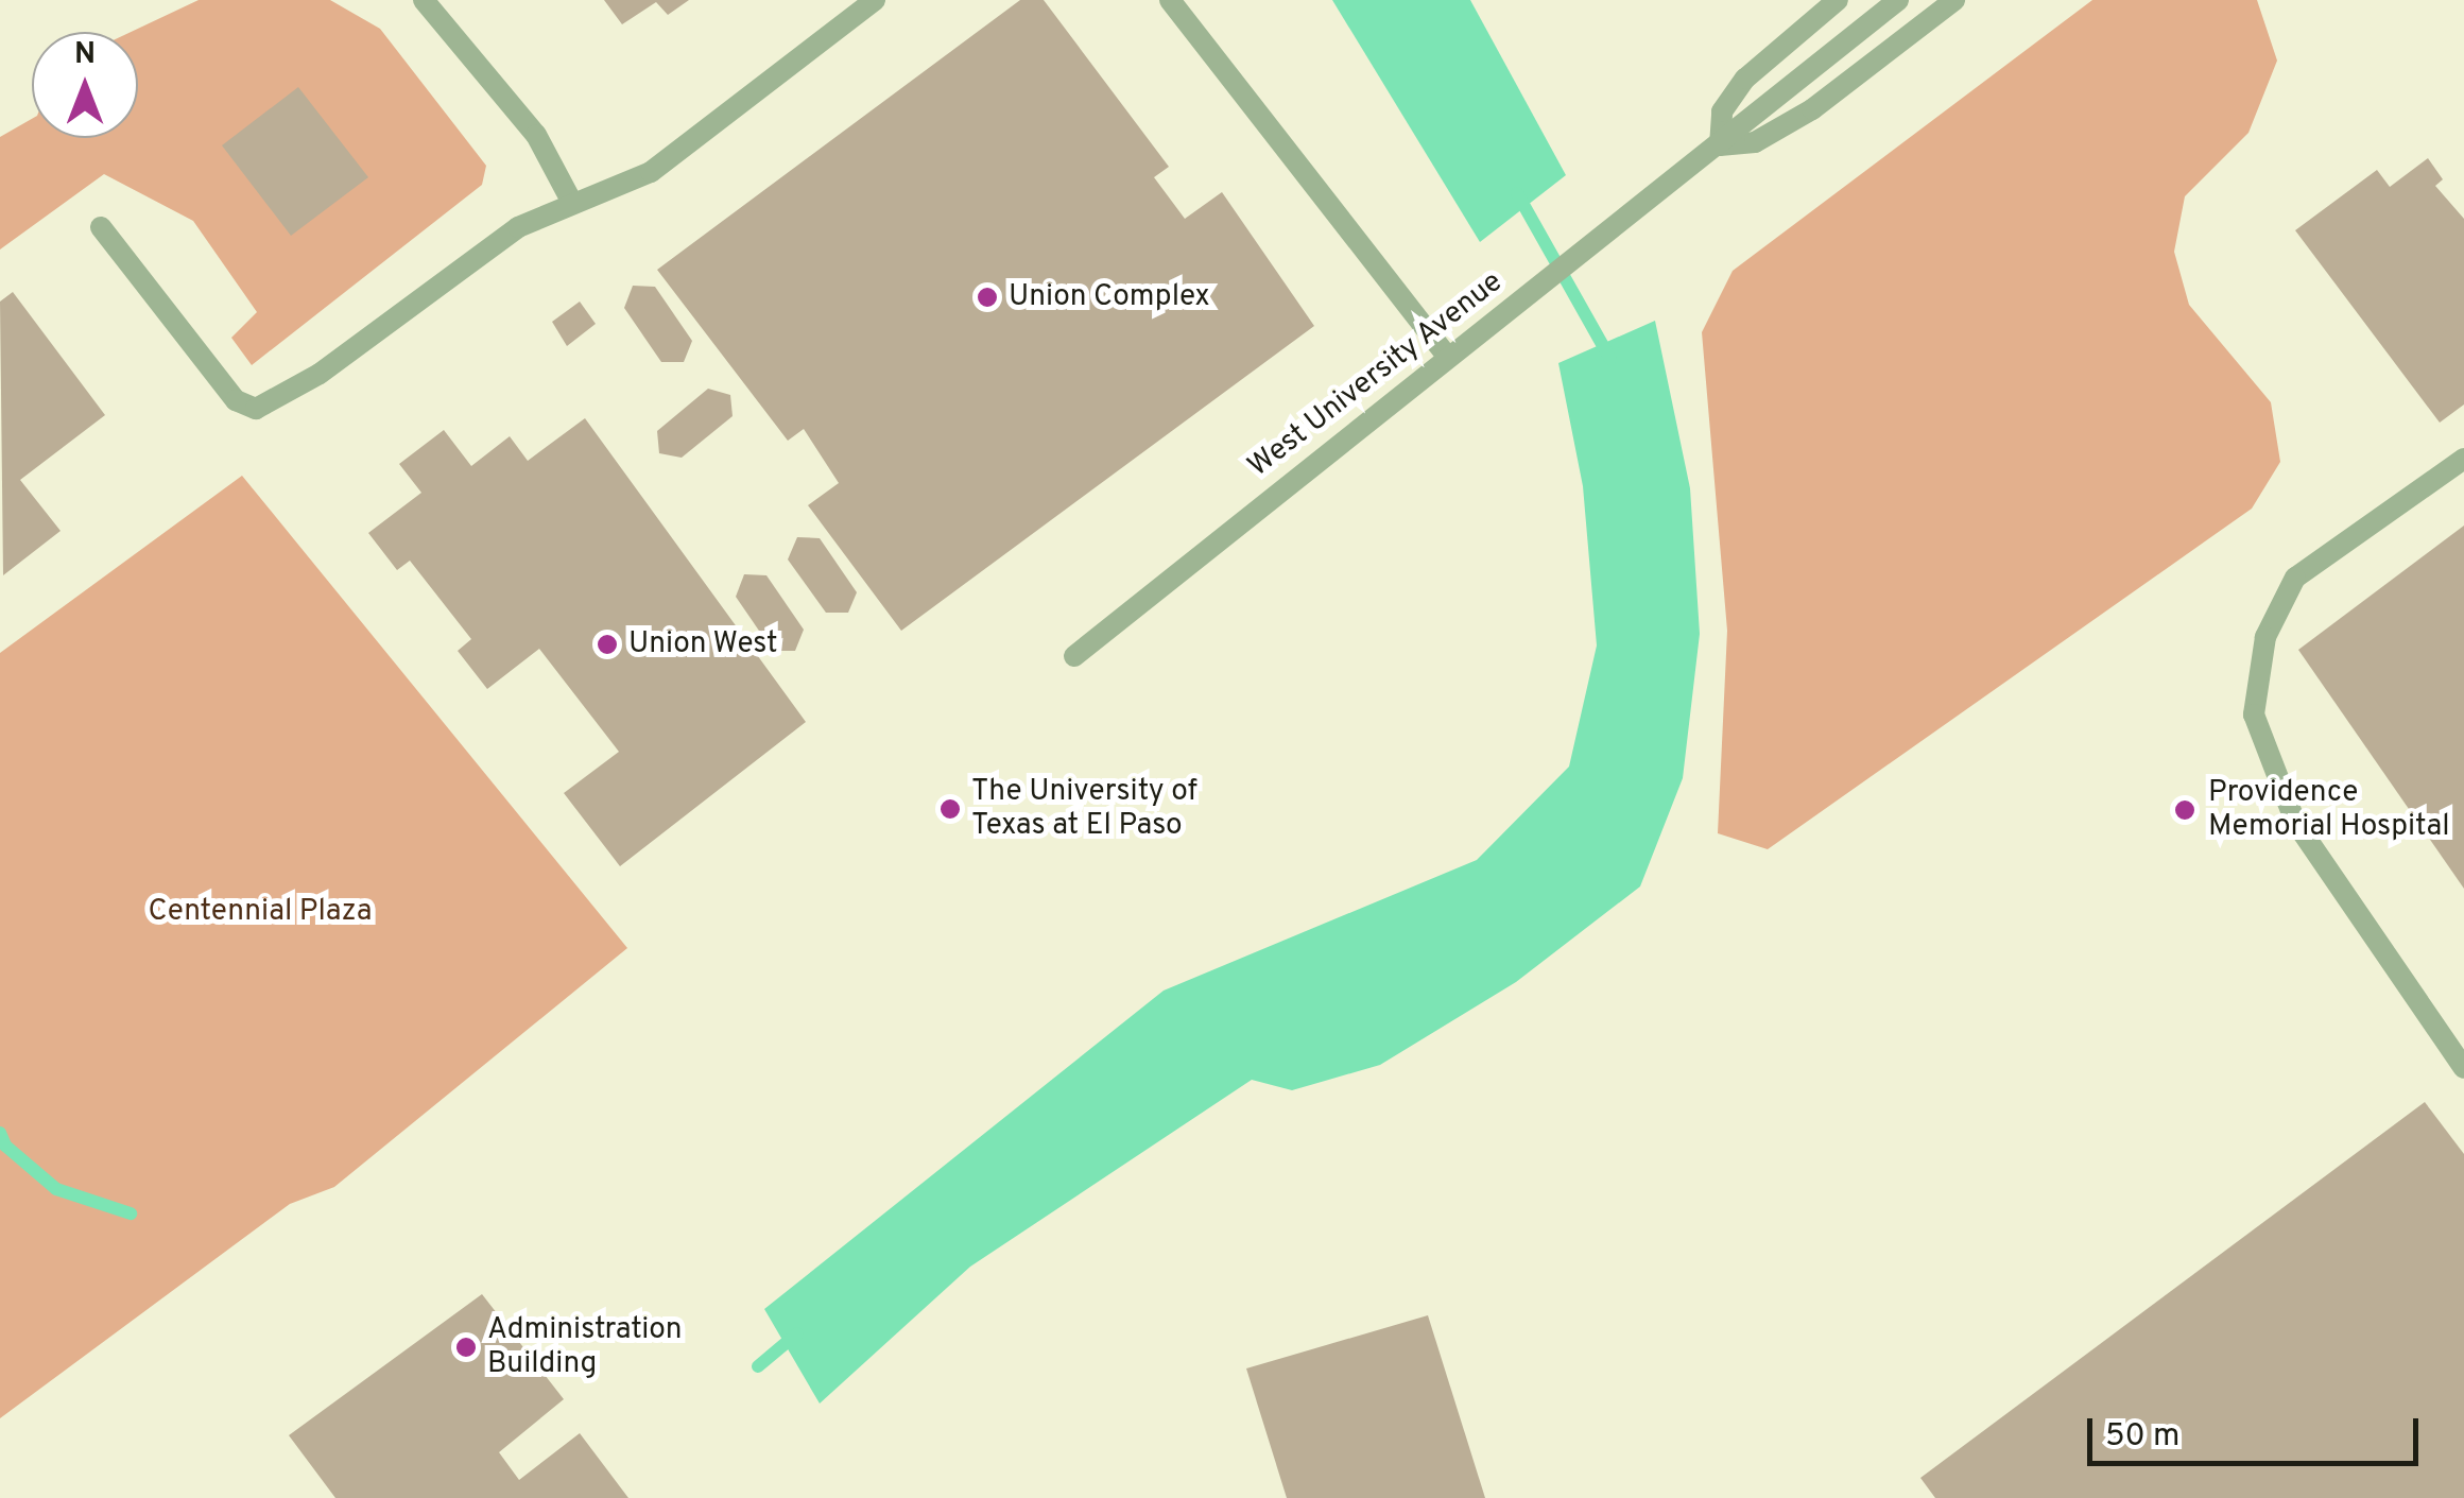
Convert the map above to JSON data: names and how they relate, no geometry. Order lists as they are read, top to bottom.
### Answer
{
  "streets": {
    "lane": ["West University Avenue"]
  },
  "parks": ["Centennial Plaza"],
  "places": [
    "Union Complex",
    "Union West",
    "The University of Texas at El Paso",
    "Providence Memorial Hospital",
    "Administration Building"
  ],
  "scale_bar": "50 m",
  "north": "top"
}
